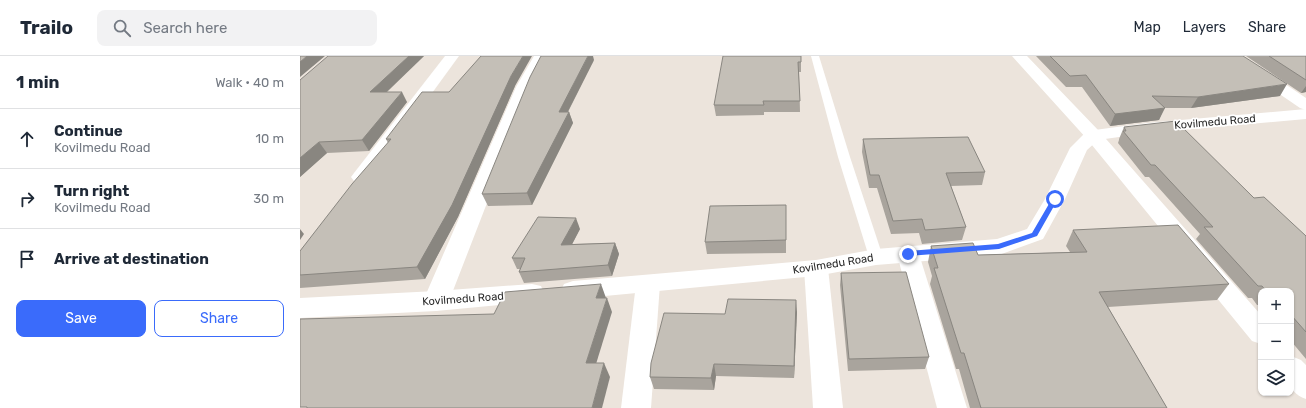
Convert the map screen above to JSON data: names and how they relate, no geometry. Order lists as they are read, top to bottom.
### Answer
{
  "streets": {
    "street": ["Kovilmedu Road"]
  },
  "page": {
    "header": "Trailo",
    "search": "Search here",
    "nav": ["Map", "Layers", "Share"],
    "heading": ["1 min", "Walk · 40 m"],
    "list": [
      ["Continue", "Kovilmedu Road", "10 m"],
      ["Turn right", "Kovilmedu Road", "30 m"],
      "Arrive at destination"
    ],
    "buttons": ["Save", "Share"],
    "map_buttons": ["+", "−"]
  }
}
